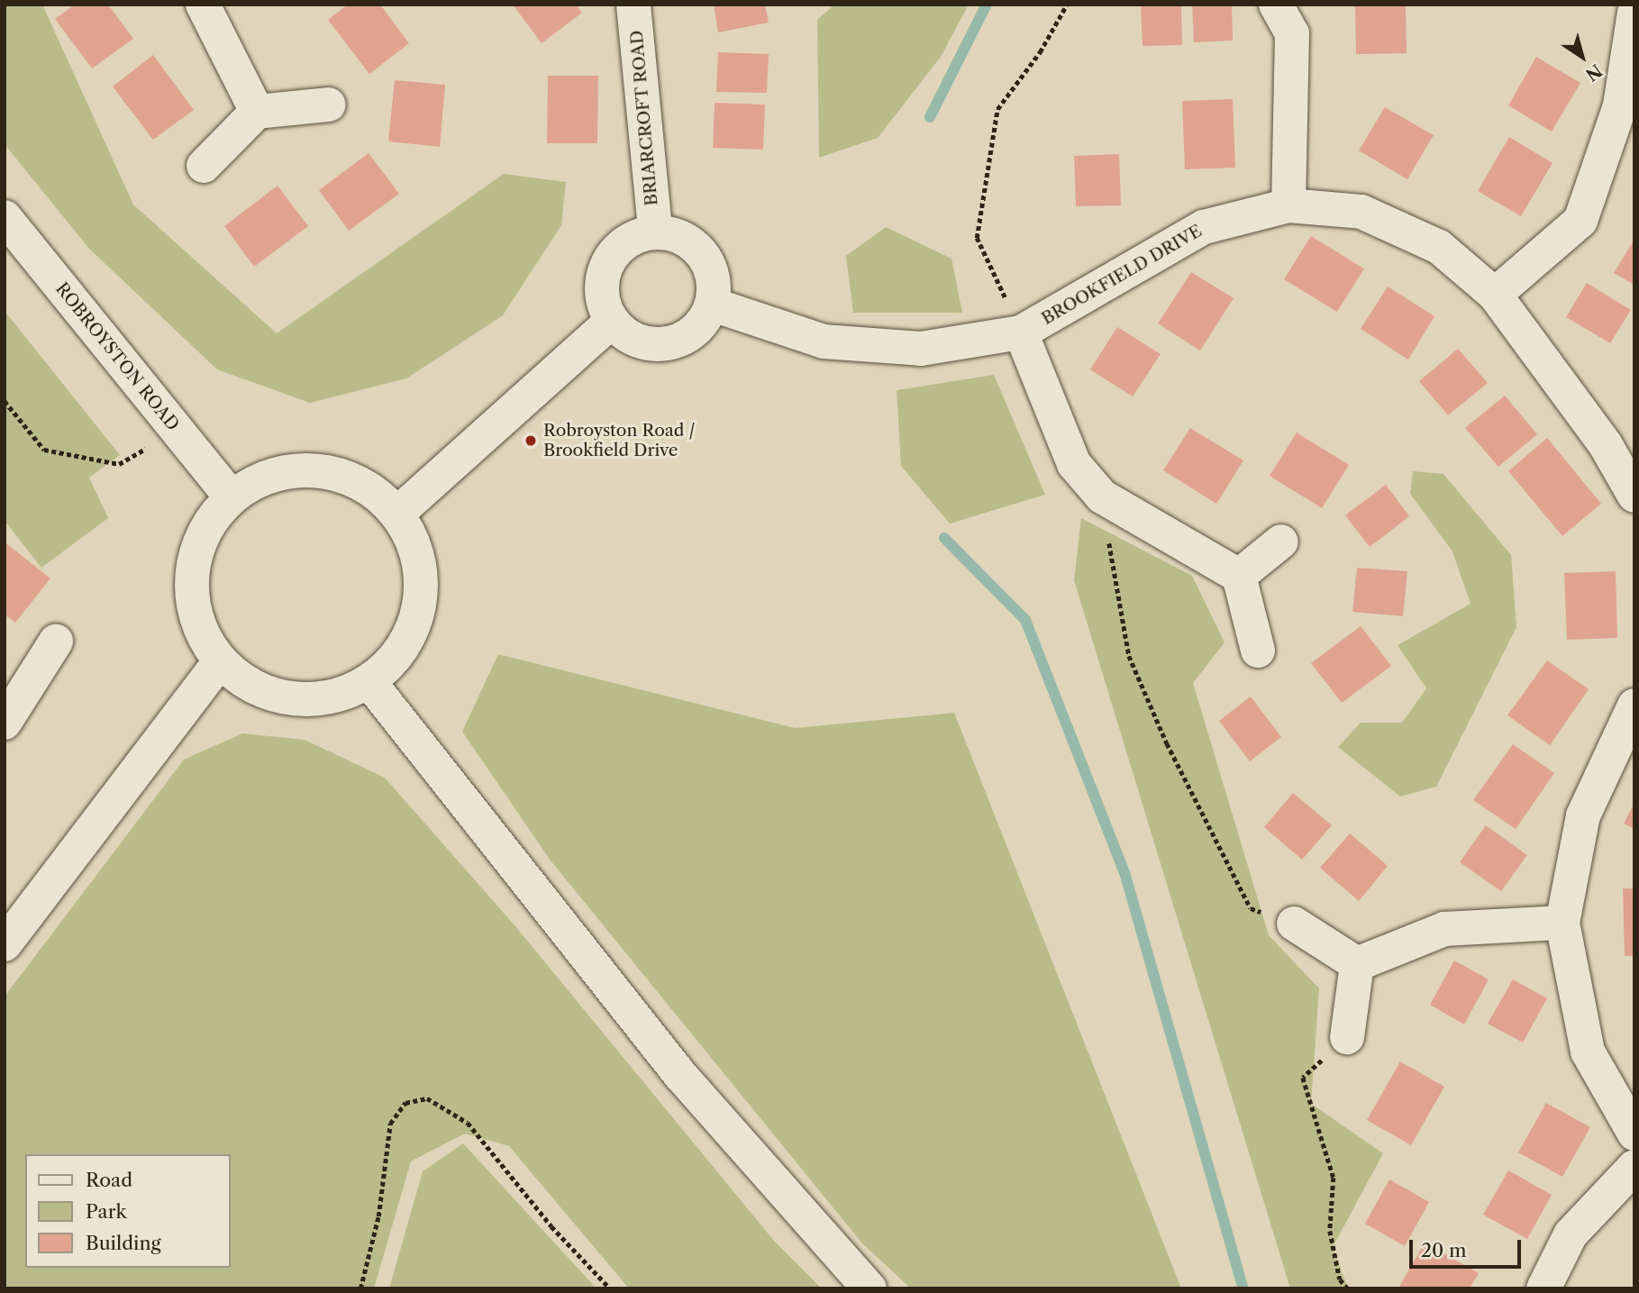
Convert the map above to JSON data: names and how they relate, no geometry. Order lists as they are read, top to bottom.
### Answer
{
  "streets": {
    "street": ["BRIARCROFT ROAD", "BROOKFIELD DRIVE", "ROBROYSTON ROAD"]
  },
  "crossings": [
    ["BRIARCROFT ROAD", "BROOKFIELD DRIVE"]
  ],
  "places": ["Robroyston Road / Brookfield Drive"],
  "legend": ["Road", "Park", "Building"],
  "scale_bar": "20 m",
  "north": "bottom right"
}
